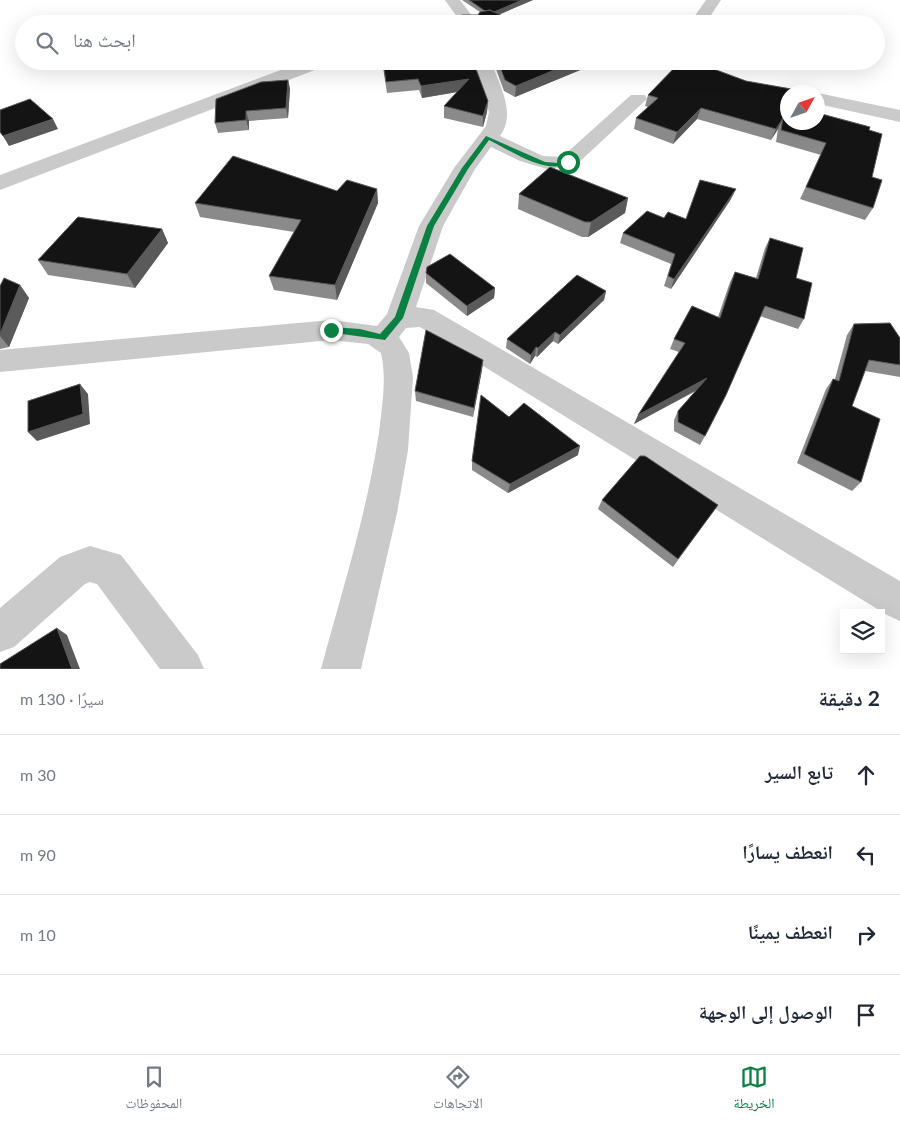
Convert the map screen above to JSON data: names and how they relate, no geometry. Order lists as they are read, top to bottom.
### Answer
{
  "north": "top right",
  "page": {
    "search": "ابحث هنا",
    "heading": ["2 دقيقة", "سيرًا · 130 m"],
    "list": [
      ["تابع السير", "30 m"],
      ["انعطف يسارًا", "90 m"],
      ["انعطف يمينًا", "10 m"],
      "الوصول إلى الوجهة"
    ],
    "nav": ["الخريطة", "الاتجاهات", "المحفوظات"]
  }
}
